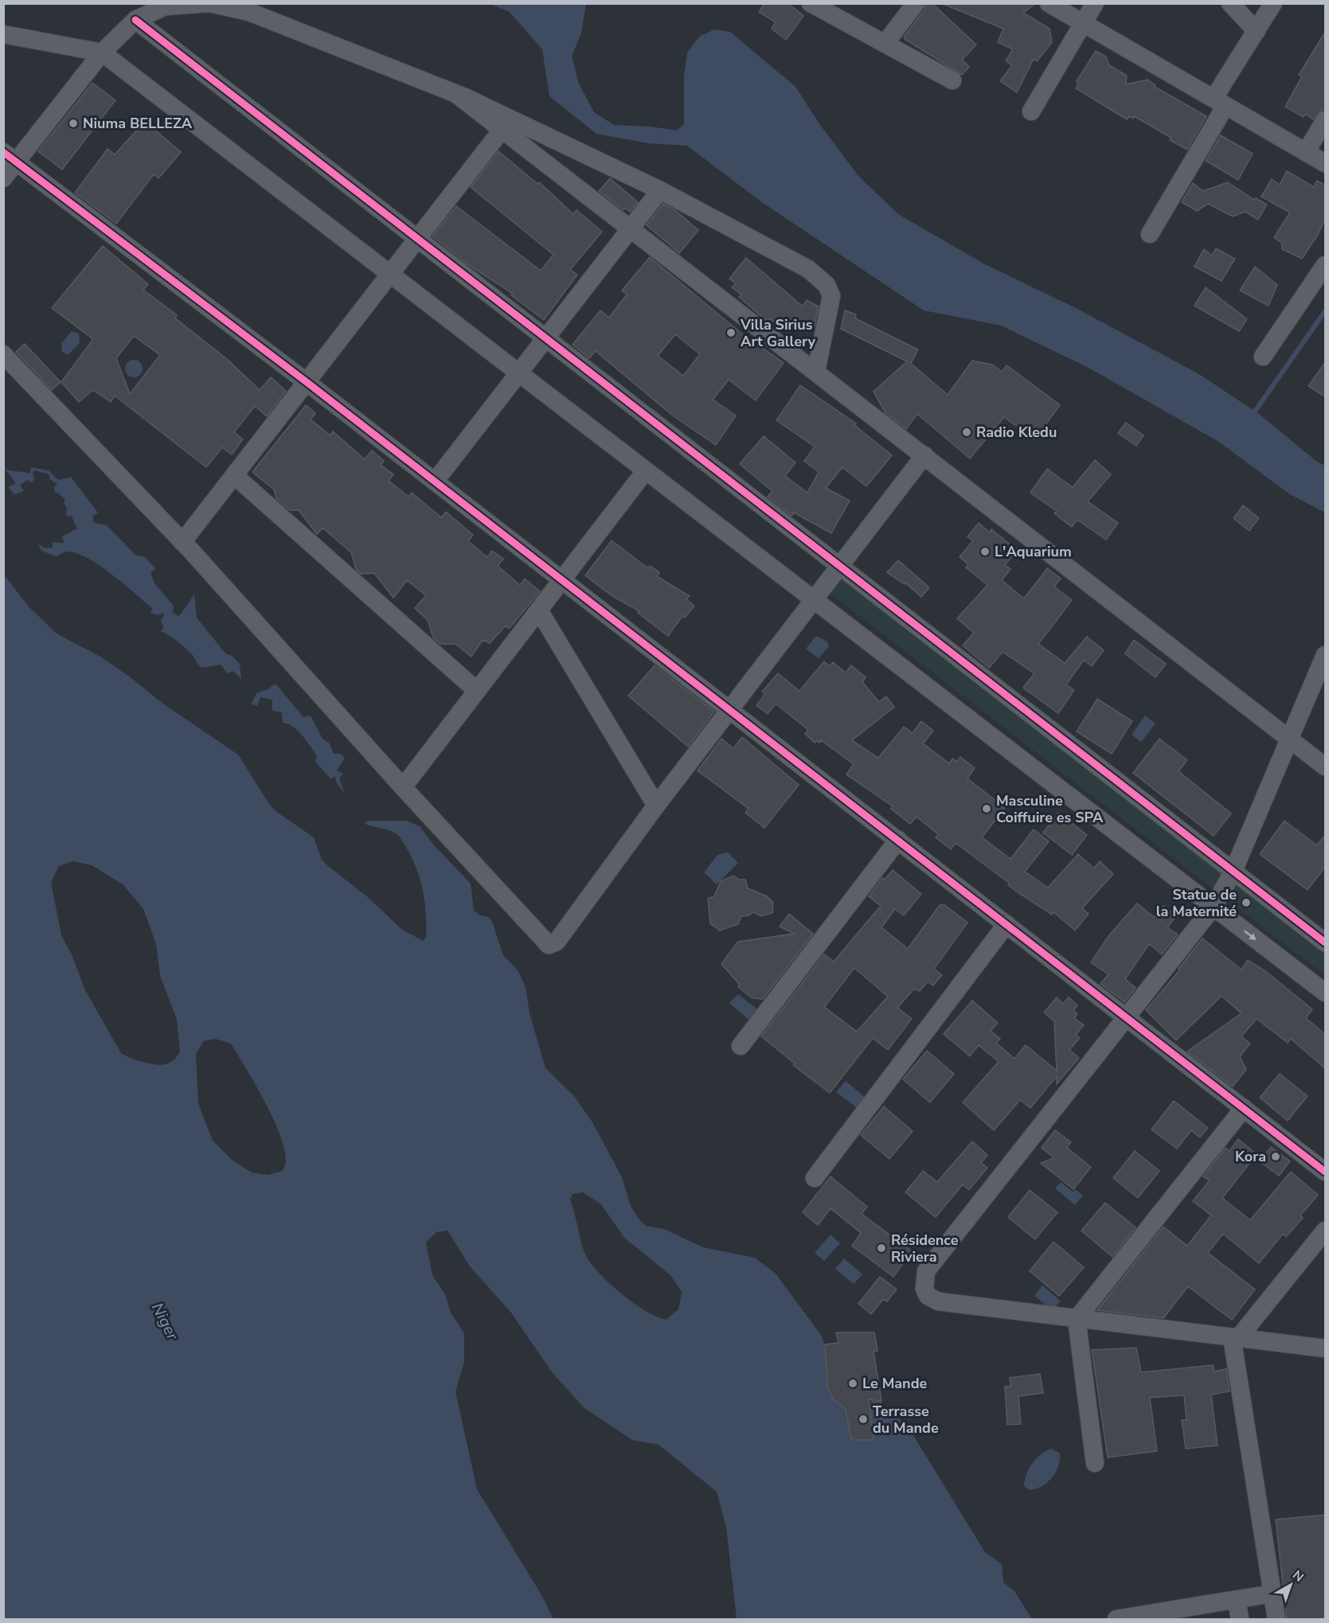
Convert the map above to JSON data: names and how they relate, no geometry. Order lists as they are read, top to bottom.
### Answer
{
  "water": ["Niger"],
  "places": [
    "Niuma BELLEZA",
    "Villa Sirius Art Gallery",
    "Radio Kledu",
    "L'Aquarium",
    "Masculine Coiffuire es SPA",
    "Statue de la Maternité",
    "Kora",
    "Résidence Riviera",
    "Le Mande",
    "Terrasse du Mande"
  ],
  "north": "top right"
}
